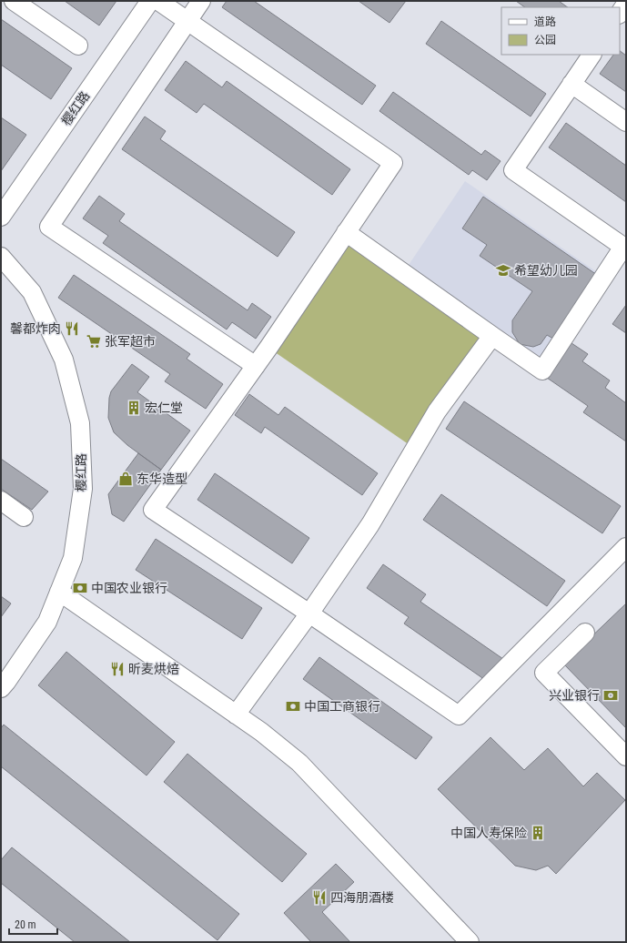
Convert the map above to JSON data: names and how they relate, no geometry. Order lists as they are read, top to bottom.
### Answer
{
  "streets": {
    "street": ["樱红路"]
  },
  "places": {
    "school or university": ["希望幼儿园"],
    "restaurant": ["馨都炸肉", "昕麦烘焙", "四海朋酒楼"],
    "supermarket": ["张军超市"],
    "building": ["宏仁堂", "中国人寿保险"],
    "shop": ["东华造型"],
    "bank": ["中国农业银行", "兴业银行", "中国工商银行"]
  },
  "legend": ["道路", "公园"],
  "scale_bar": "20 m"
}
